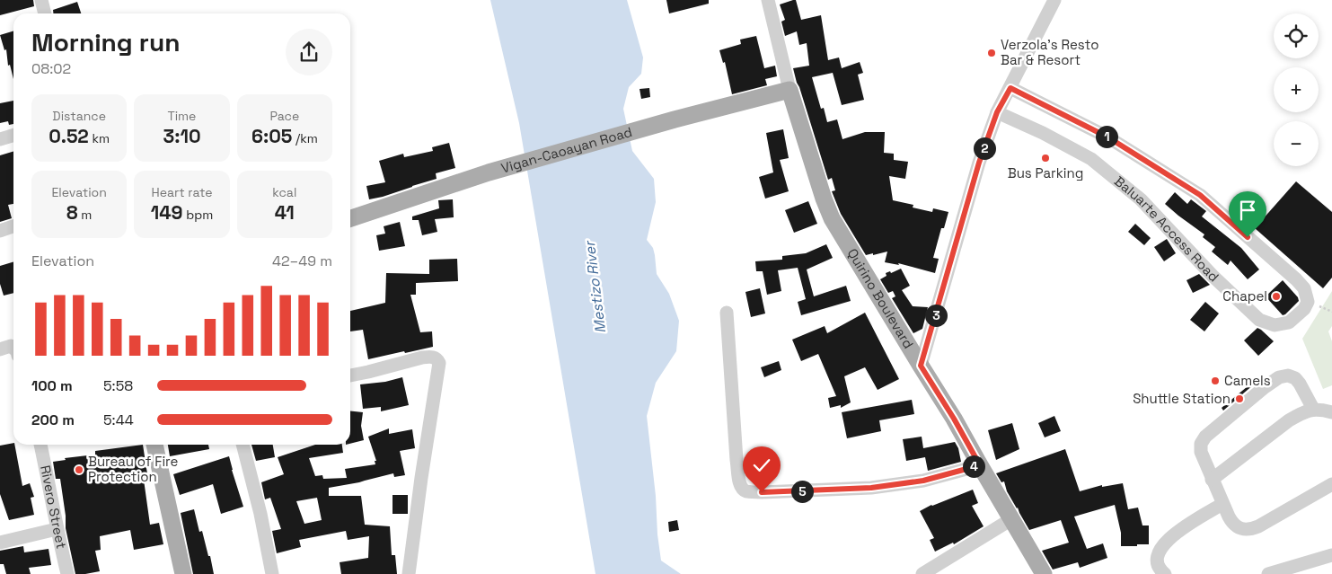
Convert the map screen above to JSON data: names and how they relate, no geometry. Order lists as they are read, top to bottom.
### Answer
{
  "streets": {
    "main road": ["Vigan-Caoayan Road", "Quirino Boulevard"],
    "street": ["Baluarte Access Road", "Rivero Street"]
  },
  "crossings": [
    ["Vigan-Caoayan Road", "Quirino Boulevard"]
  ],
  "water": ["Mestizo River"],
  "places": [
    "Verzola's Resto Bar & Resort",
    "Bus Parking",
    "Chapel",
    "Camels",
    "Shuttle Station",
    "Bureau of Fire Protection"
  ],
  "page": {
    "map_buttons": ["+", "−"],
    "heading": ["Morning run", "08:02"],
    "stats": [
      ["Distance", "0.52 km"],
      ["Time", "3:10"],
      ["Pace", "6:05 /km"],
      ["Elevation", "8 m"],
      ["Heart rate", "149 bpm"],
      ["kcal", "41"]
    ],
    "pins": [
      "1",
      "2",
      "3",
      "4",
      "5"
    ],
    "chart": ["Elevation", "42–49 m"],
    "list": [
      {
        "name": "100 m",
        "note": "5:58"
      },
      {
        "name": "200 m",
        "note": "5:44"
      }
    ]
  }
}
